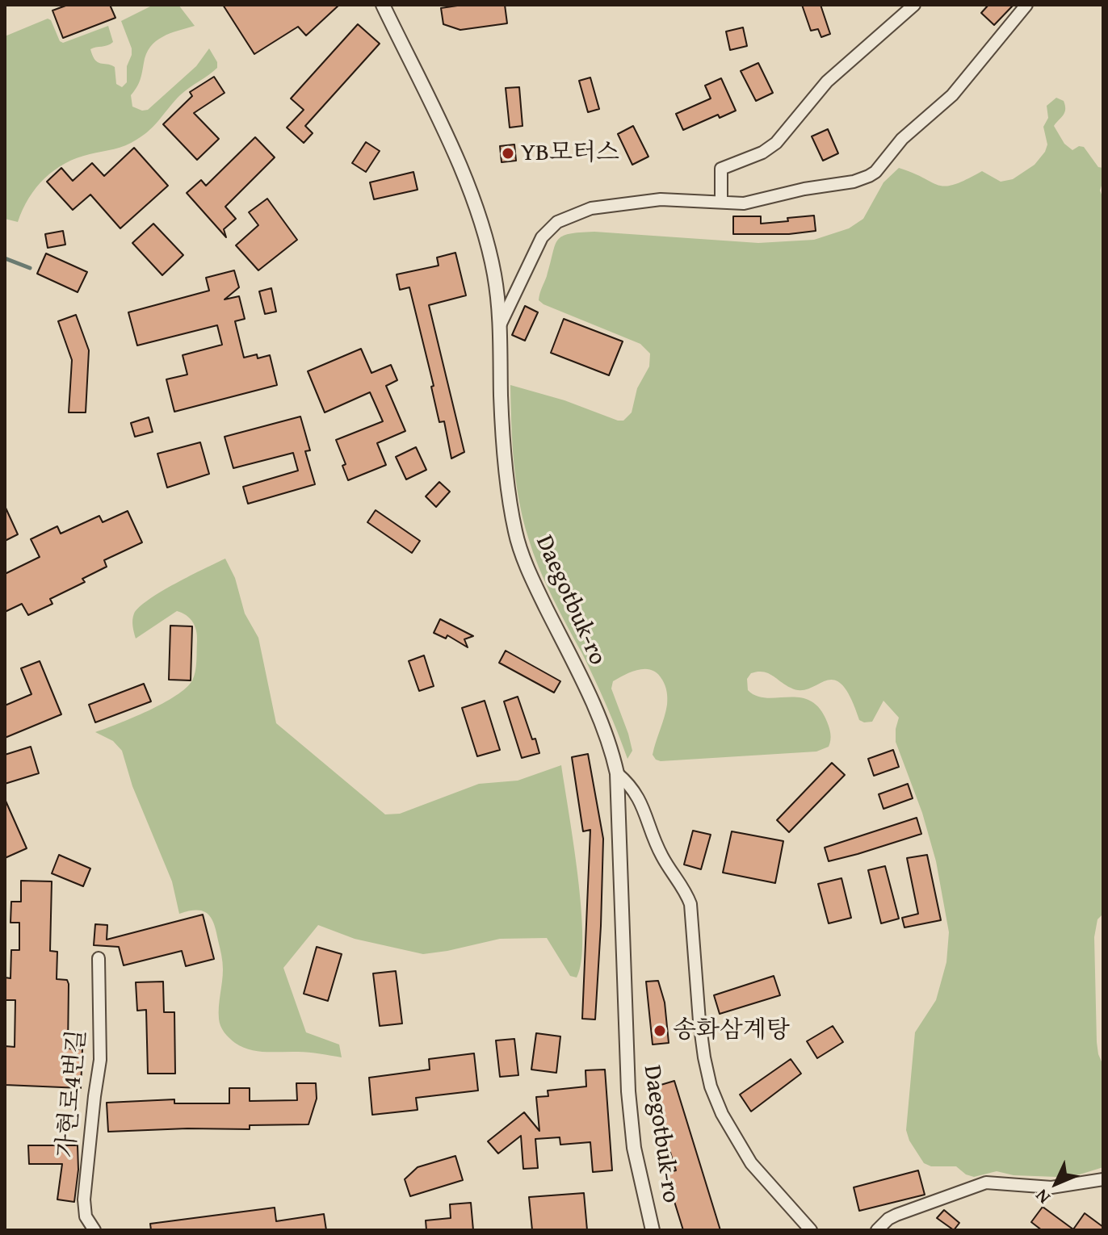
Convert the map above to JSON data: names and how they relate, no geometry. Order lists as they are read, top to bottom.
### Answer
{
  "streets": {
    "street": ["Daegotbuk-ro", "가현로4번길"]
  },
  "places": ["YB모터스", "송화삼계탕"],
  "north": "bottom left"
}
